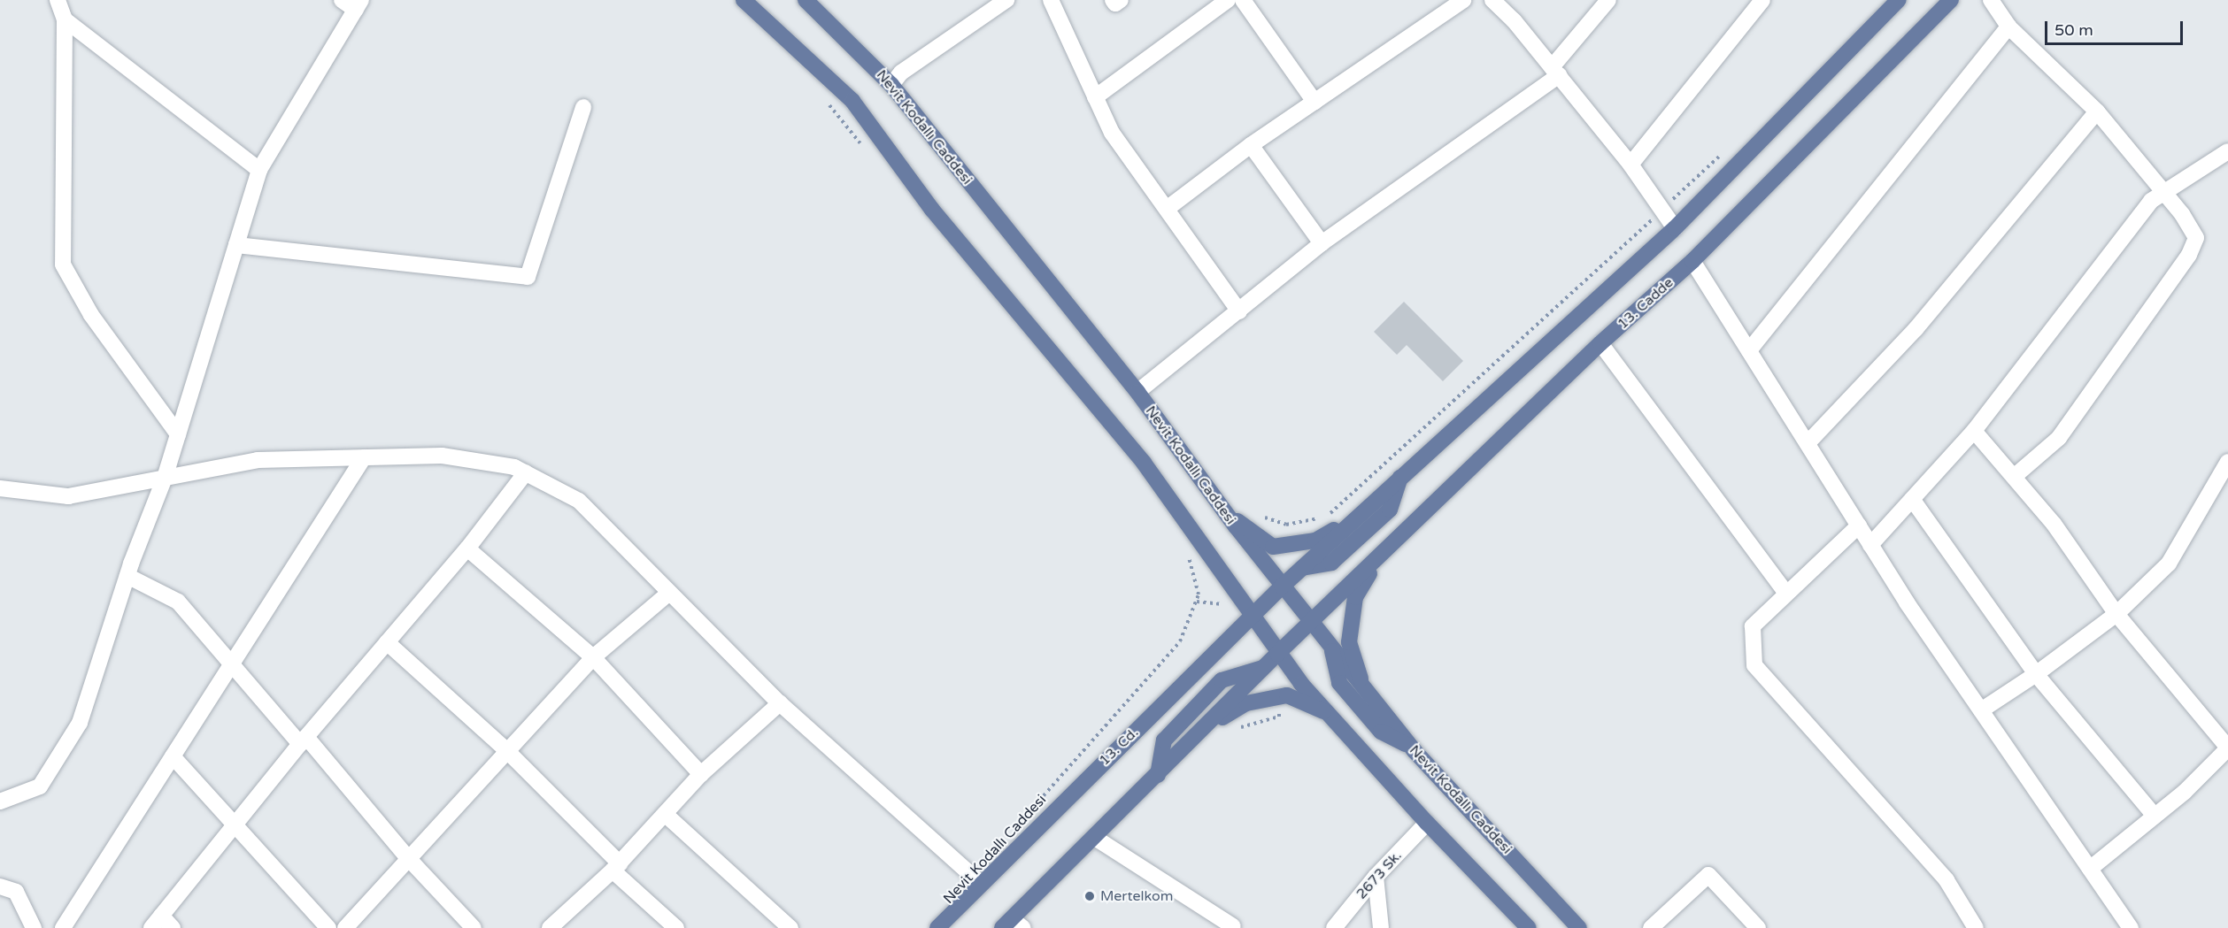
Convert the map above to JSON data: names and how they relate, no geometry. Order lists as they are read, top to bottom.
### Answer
{
  "streets": {
    "main road": ["Nevit Kodallı Caddesi", "13. Cadde", "13. Cd."],
    "street": ["2673 Sk."]
  },
  "crossings": [
    ["Nevit Kodallı Caddesi", "13. Cadde"],
    ["Nevit Kodallı Caddesi", "13. Cd."]
  ],
  "places": ["Mertelkom"],
  "scale_bar": "50 m"
}
